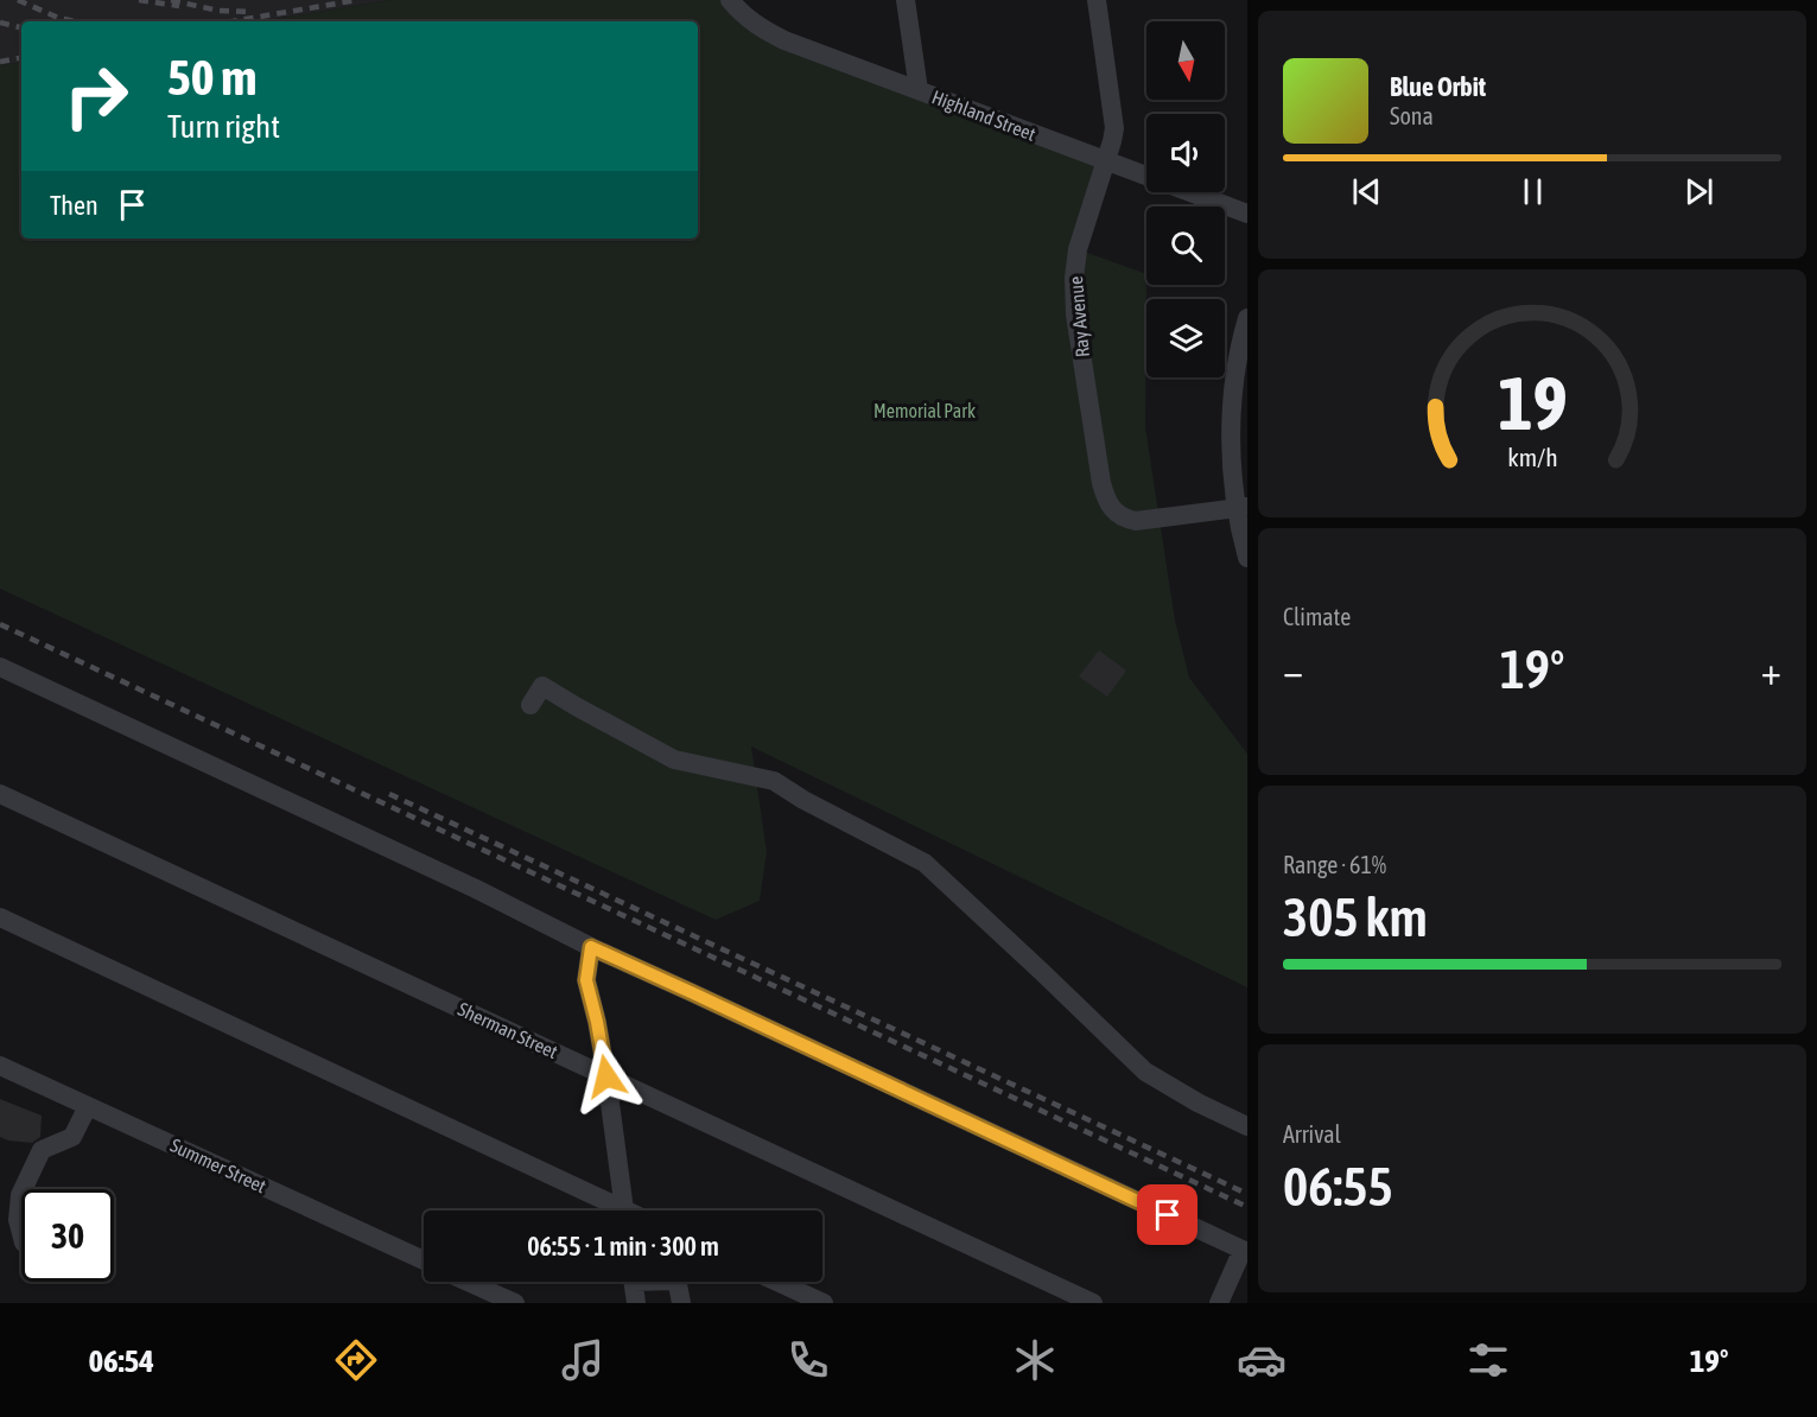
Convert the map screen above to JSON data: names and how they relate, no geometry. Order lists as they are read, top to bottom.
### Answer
{
  "streets": {
    "street": [
      "Highland Street",
      "Ray Avenue",
      "Sherman Street",
      "Summer Street"
    ]
  },
  "crossings": [
    ["Highland Street", "Ray Avenue"]
  ],
  "parks": ["Memorial Park"],
  "north": "bottom",
  "page": {
    "turn": ["50 m", "Turn right"],
    "song": ["Blue Orbit", "Sona"],
    "then": "Then",
    "tile": [
      "Climate",
      ["Range · 61%", "305 km"],
      ["Arrival", "06:55"]
    ],
    "heat": ["−", "19°", "+"],
    "limit": "30",
    "trip": "06:55 · 1 min · 300 m",
    "tabs": ["06:54", "19°"],
    "gauge": ["19", "km/h"]
  }
}
